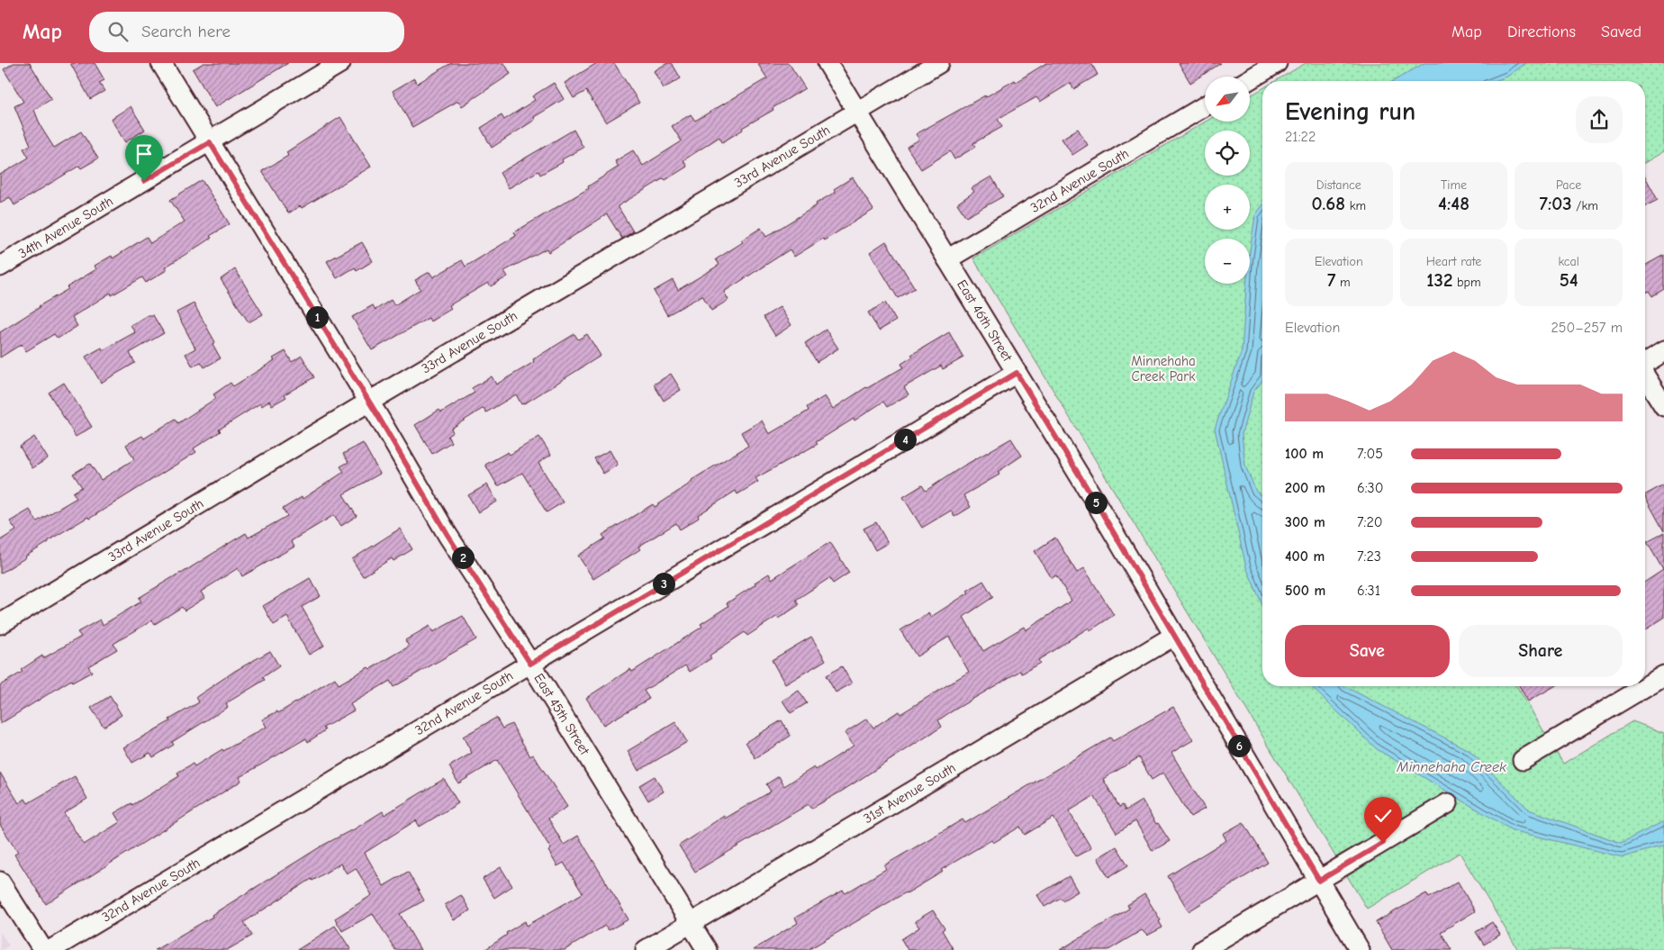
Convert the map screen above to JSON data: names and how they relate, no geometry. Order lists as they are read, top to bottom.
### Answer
{
  "streets": {
    "street": [
      "33rd Avenue South",
      "32nd Avenue South",
      "34th Avenue South",
      "East 46th Street",
      "East 45th Street",
      "31st Avenue South"
    ]
  },
  "crossings": [
    ["33rd Avenue South", "East 46th Street"],
    ["33rd Avenue South", "East 45th Street"],
    ["32nd Avenue South", "East 46th Street"],
    ["32nd Avenue South", "East 45th Street"],
    ["34th Avenue South", "East 45th Street"],
    ["East 46th Street", "31st Avenue South"],
    ["East 45th Street", "31st Avenue South"]
  ],
  "water": ["Minnehaha Creek"],
  "parks": ["Minnehaha Creek Park"],
  "north": "bottom left",
  "page": {
    "header": "Map",
    "search": "Search here",
    "nav": ["Map", "Directions", "Saved"],
    "map_buttons": ["+", "−"],
    "heading": ["Evening run", "21:22"],
    "stats": [
      ["Distance", "0.68 km"],
      ["Time", "4:48"],
      ["Pace", "7:03 /km"],
      ["Elevation", "7 m"],
      ["Heart rate", "132 bpm"],
      ["kcal", "54"]
    ],
    "pins": [
      "1",
      "4",
      "5",
      "2",
      "3",
      "6"
    ],
    "chart": ["Elevation", "250–257 m"],
    "list": [
      {
        "name": "100 m",
        "note": "7:05"
      },
      {
        "name": "200 m",
        "note": "6:30"
      },
      {
        "name": "300 m",
        "note": "7:20"
      },
      {
        "name": "400 m",
        "note": "7:23"
      },
      {
        "name": "500 m",
        "note": "6:31"
      }
    ],
    "buttons": ["Save", "Share"]
  }
}
